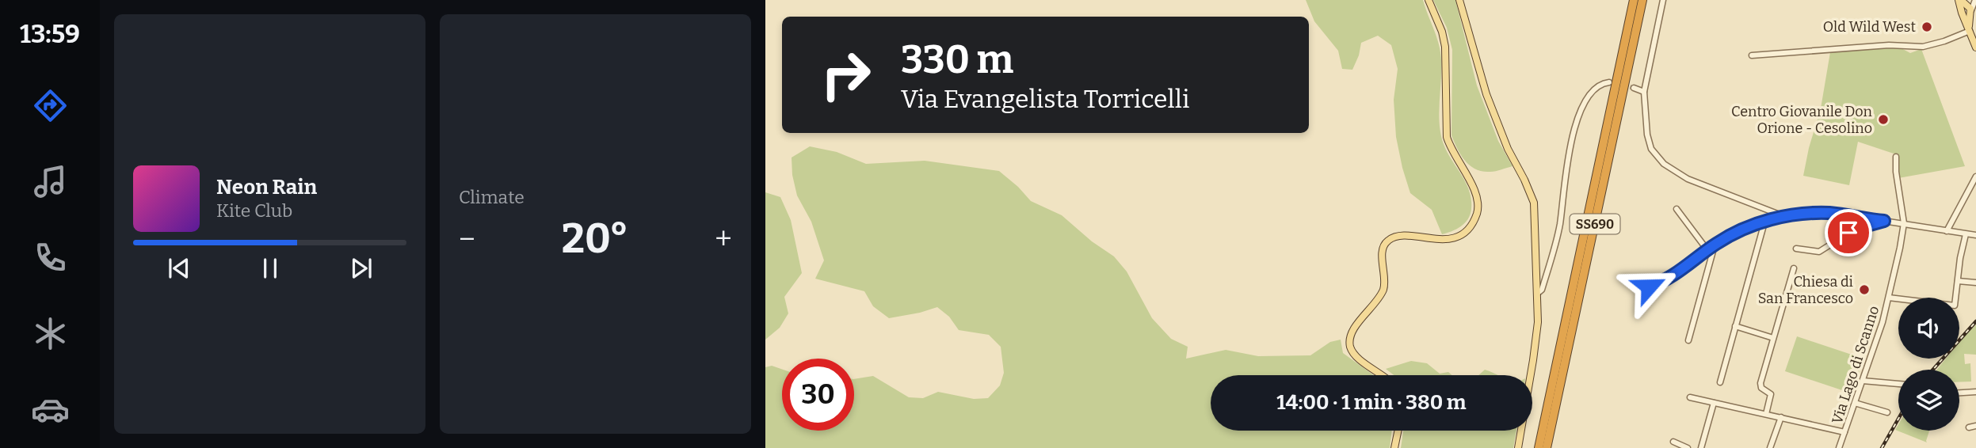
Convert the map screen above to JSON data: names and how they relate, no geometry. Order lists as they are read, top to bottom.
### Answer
{
  "streets": {
    "highway": ["SS690"],
    "street": ["Via Lago di Scanno"]
  },
  "places": ["Old Wild West", "Centro Giovanile Don Orione - Cesolino", "Chiesa di San Francesco"],
  "page": {
    "tabs": "13:59",
    "tile": "Climate",
    "turn": ["330 m", "Via Evangelista Torricelli"],
    "song": ["Neon Rain", "Kite Club"],
    "heat": ["−", "20°", "+"],
    "limit": "30",
    "trip": "14:00 · 1 min · 380 m"
  }
}
